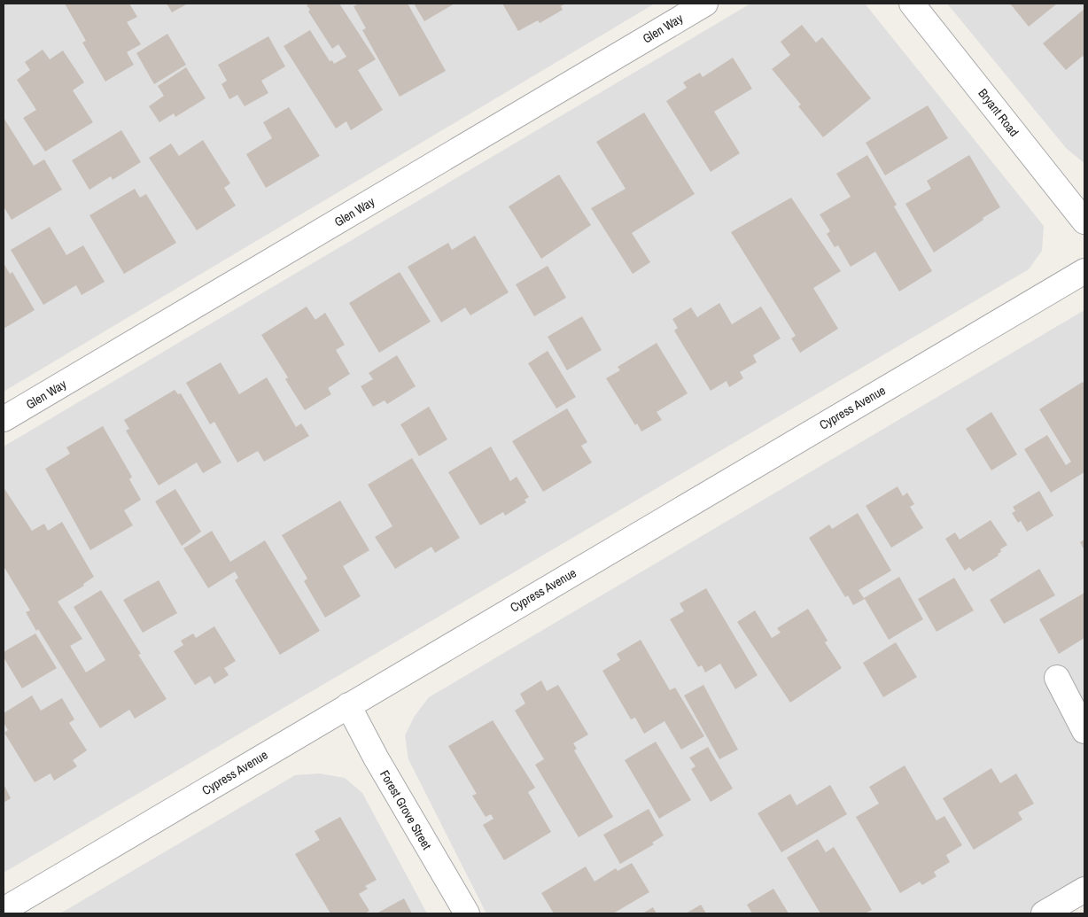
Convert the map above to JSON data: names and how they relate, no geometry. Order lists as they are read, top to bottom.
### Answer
{
  "streets": {
    "street": [
      "Glen Way",
      "Bryant Road",
      "Cypress Avenue",
      "Forest Grove Street"
    ]
  },
  "crossings": [
    ["Cypress Avenue", "Forest Grove Street"]
  ]
}
